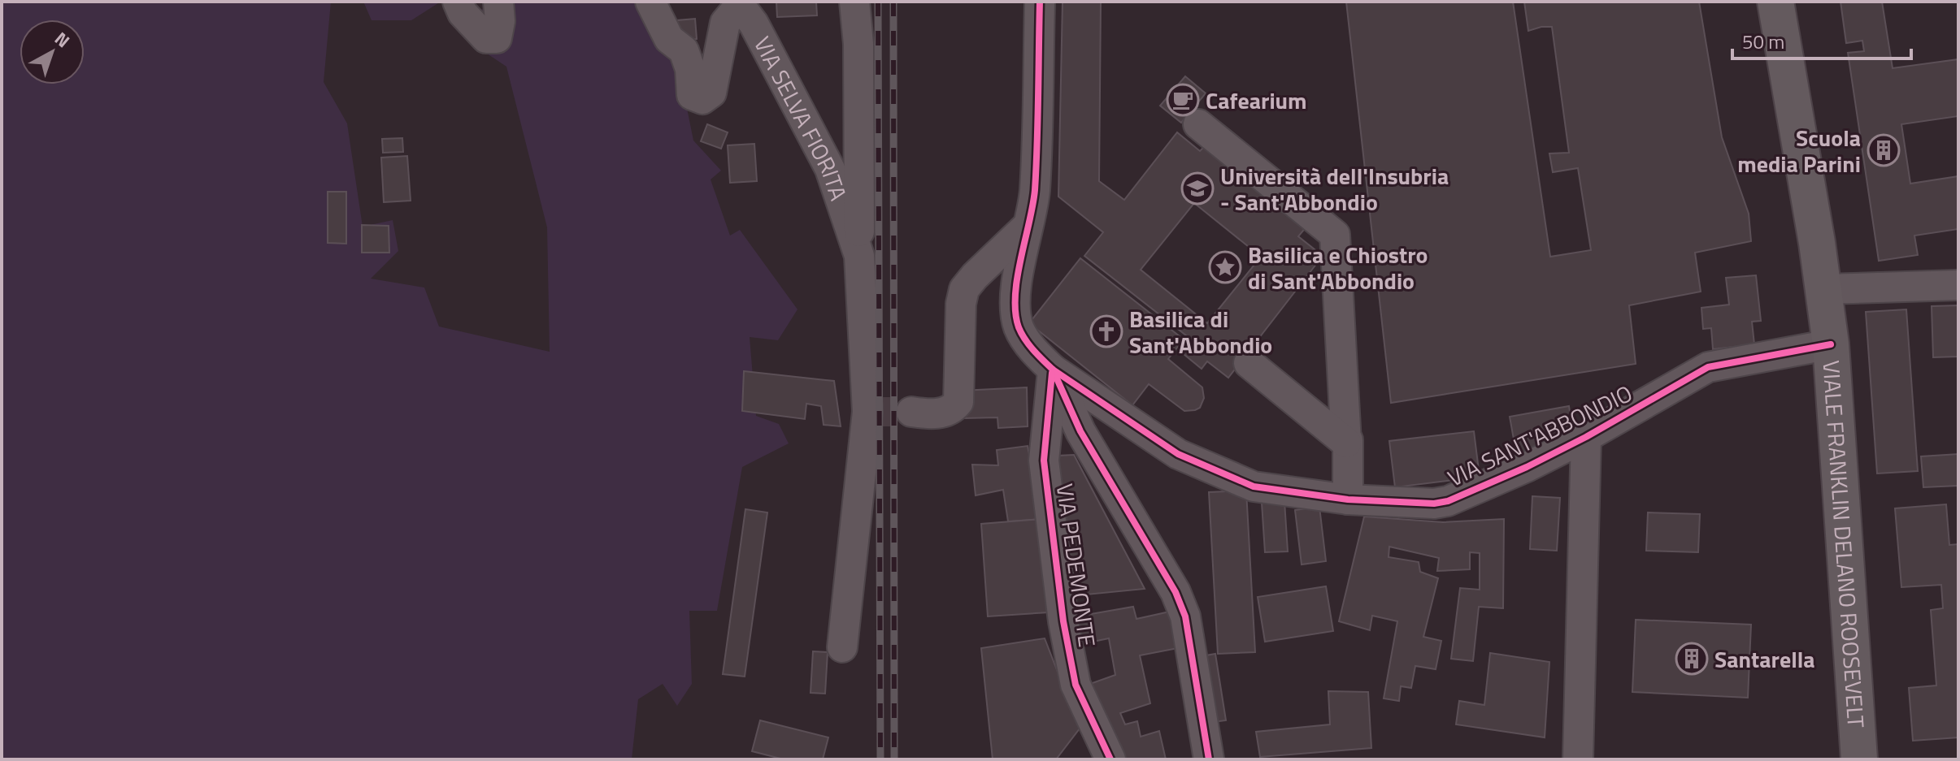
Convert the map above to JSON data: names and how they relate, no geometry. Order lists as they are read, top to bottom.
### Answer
{
  "streets": {
    "main road": ["VIALE FRANKLIN DELANO ROOSEVELT"],
    "street": ["VIA SELVA FIORITA", "VIA SANT'ABBONDIO", "VIA PEDEMONTE"]
  },
  "crossings": [
    ["VIA SANT'ABBONDIO", "VIALE FRANKLIN DELANO ROOSEVELT"],
    ["VIA SANT'ABBONDIO", "VIA PEDEMONTE"]
  ],
  "places": {
    "cafe": ["Cafearium"],
    "building": ["Scuola media Parini", "Santarella"],
    "school or university": ["Università dell'Insubria - Sant'Abbondio"],
    "place": ["Basilica e Chiostro di Sant'Abbondio"],
    "church": ["Basilica di Sant'Abbondio"]
  },
  "scale_bar": "50 m",
  "north": "top right"
}
